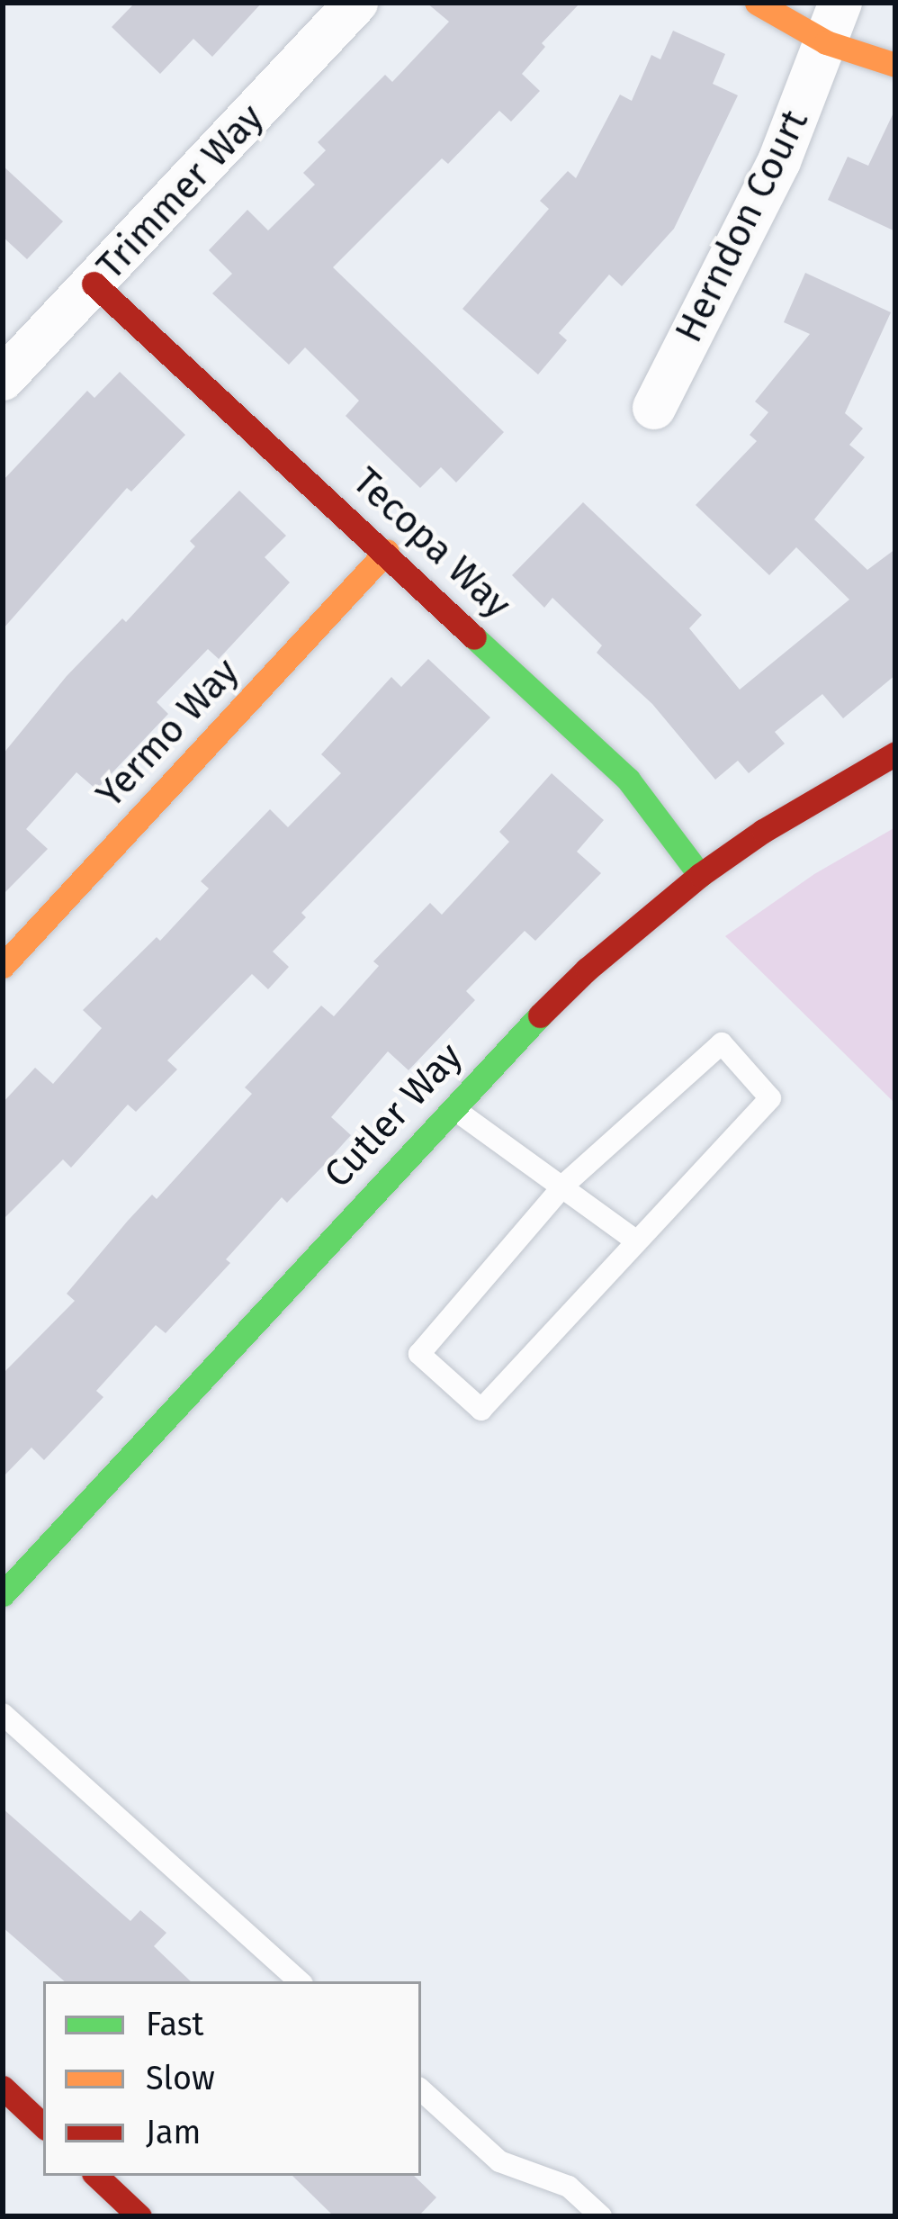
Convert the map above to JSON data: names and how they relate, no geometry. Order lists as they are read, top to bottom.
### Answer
{
  "streets": {
    "street": [
      "Trimmer Way",
      "Herndon Court",
      "Tecopa Way",
      "Yermo Way",
      "Cutler Way"
    ]
  },
  "crossings": [
    ["Trimmer Way", "Tecopa Way"],
    ["Tecopa Way", "Yermo Way"],
    ["Tecopa Way", "Cutler Way"]
  ],
  "legend": ["Fast", "Slow", "Jam"]
}
